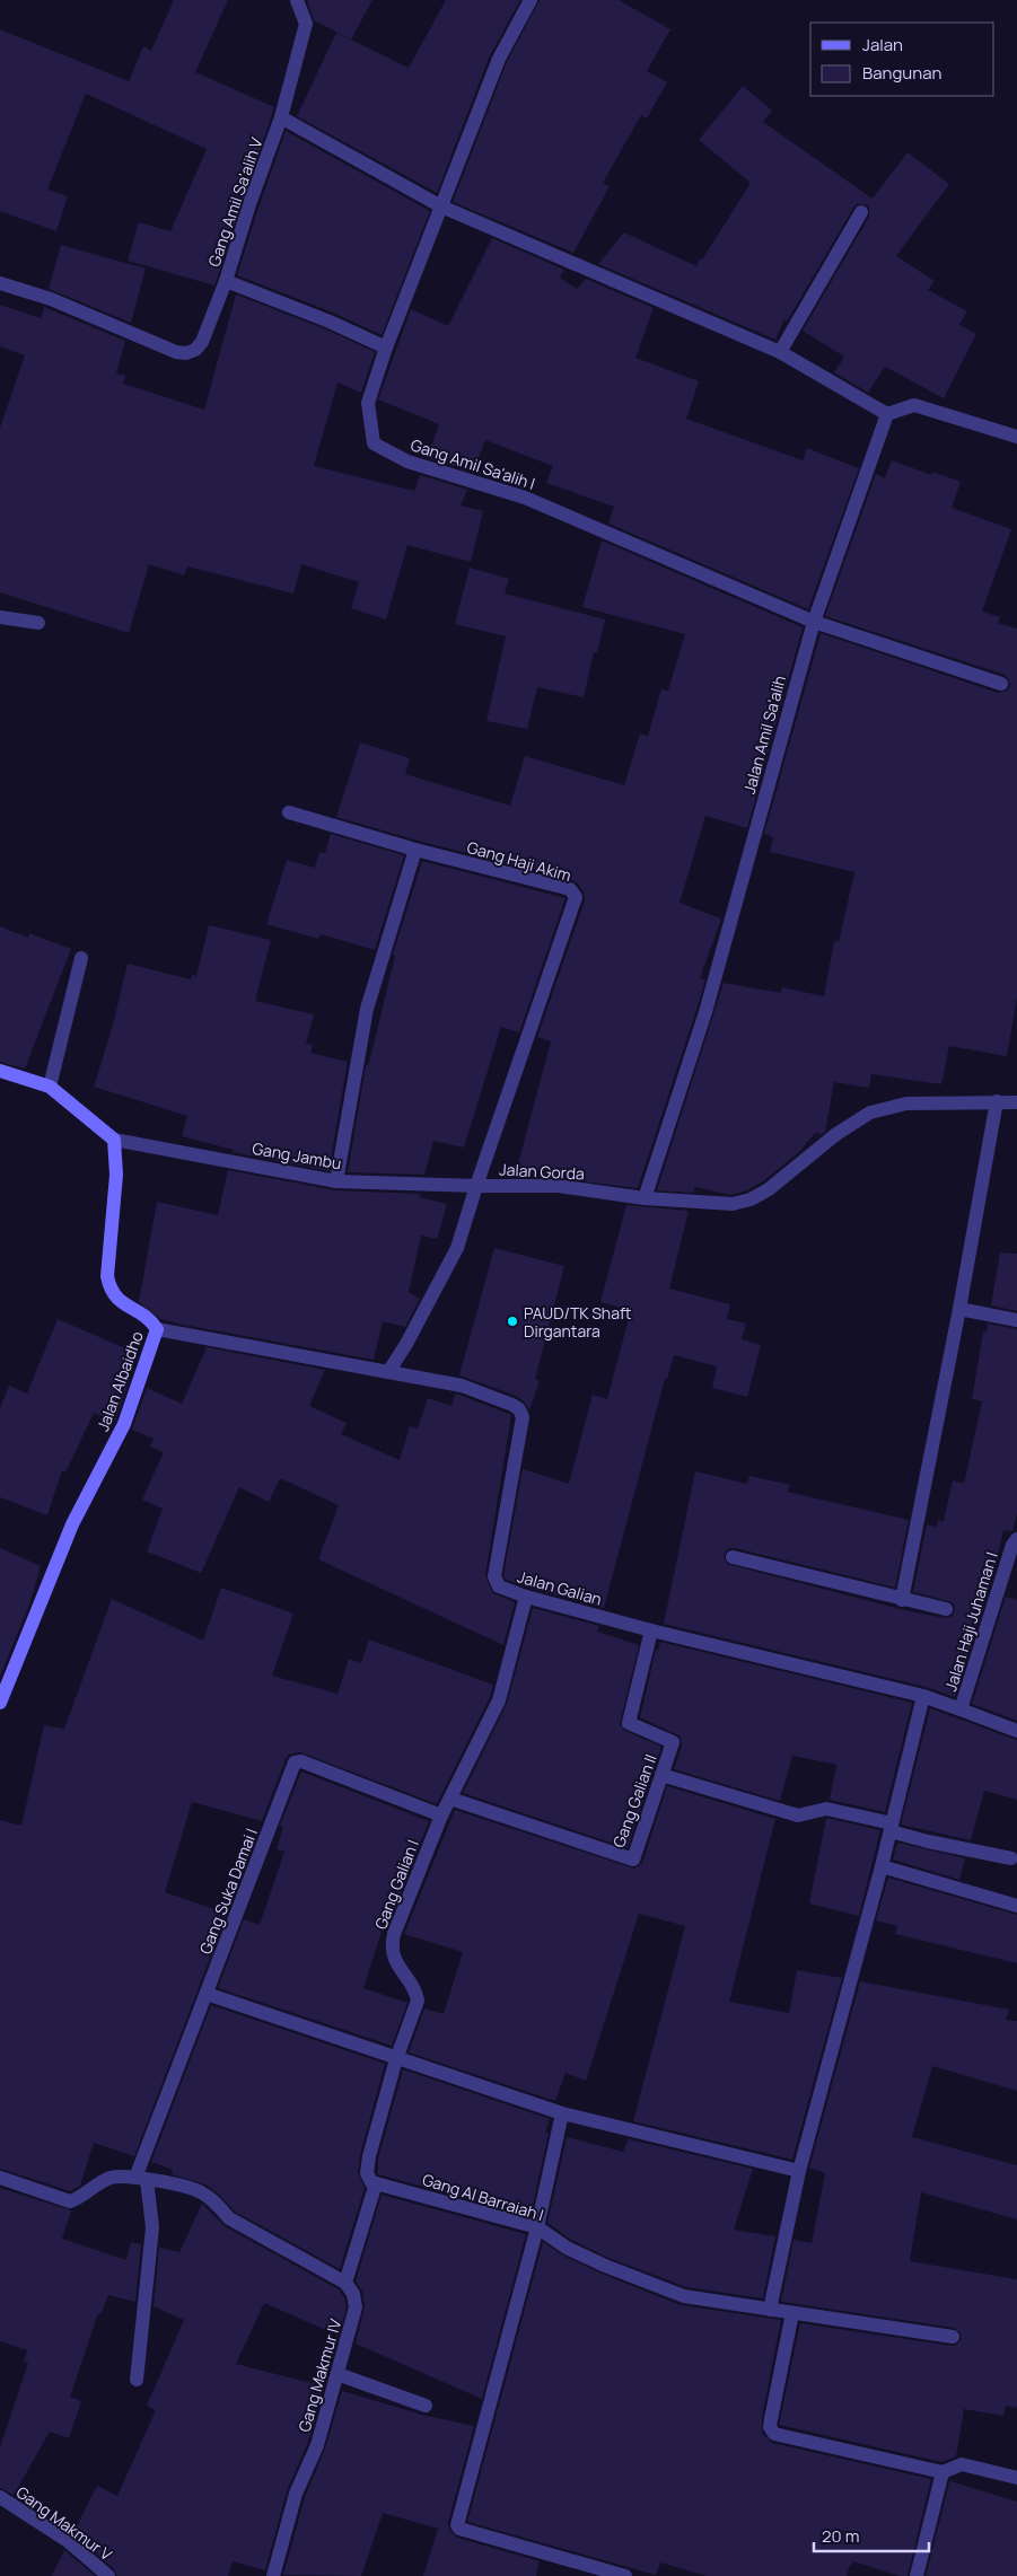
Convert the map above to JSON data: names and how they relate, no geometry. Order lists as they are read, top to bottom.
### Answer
{
  "streets": {
    "street": [
      "Gang Amil Sa'alih V",
      "Gang Amil Sa'alih I",
      "Jalan Amil Sa'alih",
      "Gang Haji Akim",
      "Gang Jambu",
      "Jalan Gorda",
      "Jalan Albaidho",
      "Jalan Galian",
      "Jalan Haji Juhaman I",
      "Gang Galian II",
      "Gang Galian I",
      "Gang Suka Damai I",
      "Gang Al Barraiah I",
      "Gang Makmur IV",
      "Gang Makmur V"
    ]
  },
  "crossings": [
    ["Gang Amil Sa'alih V", "Gang Amil Sa'alih I"],
    ["Gang Amil Sa'alih I", "Jalan Amil Sa'alih"],
    ["Jalan Amil Sa'alih", "Jalan Gorda"],
    ["Gang Haji Akim", "Gang Jambu"],
    ["Gang Haji Akim", "Jalan Gorda"],
    ["Gang Jambu", "Jalan Gorda"],
    ["Gang Jambu", "Jalan Albaidho"],
    ["Jalan Galian", "Jalan Haji Juhaman I"],
    ["Jalan Galian", "Gang Galian II"],
    ["Jalan Galian", "Gang Galian I"],
    ["Gang Galian II", "Gang Galian I"],
    ["Gang Galian I", "Gang Suka Damai I"],
    ["Gang Galian I", "Gang Al Barraiah I"]
  ],
  "places": ["PAUD/TK Shaft Dirgantara"],
  "legend": ["Jalan", "Bangunan"],
  "scale_bar": "20 m"
}
